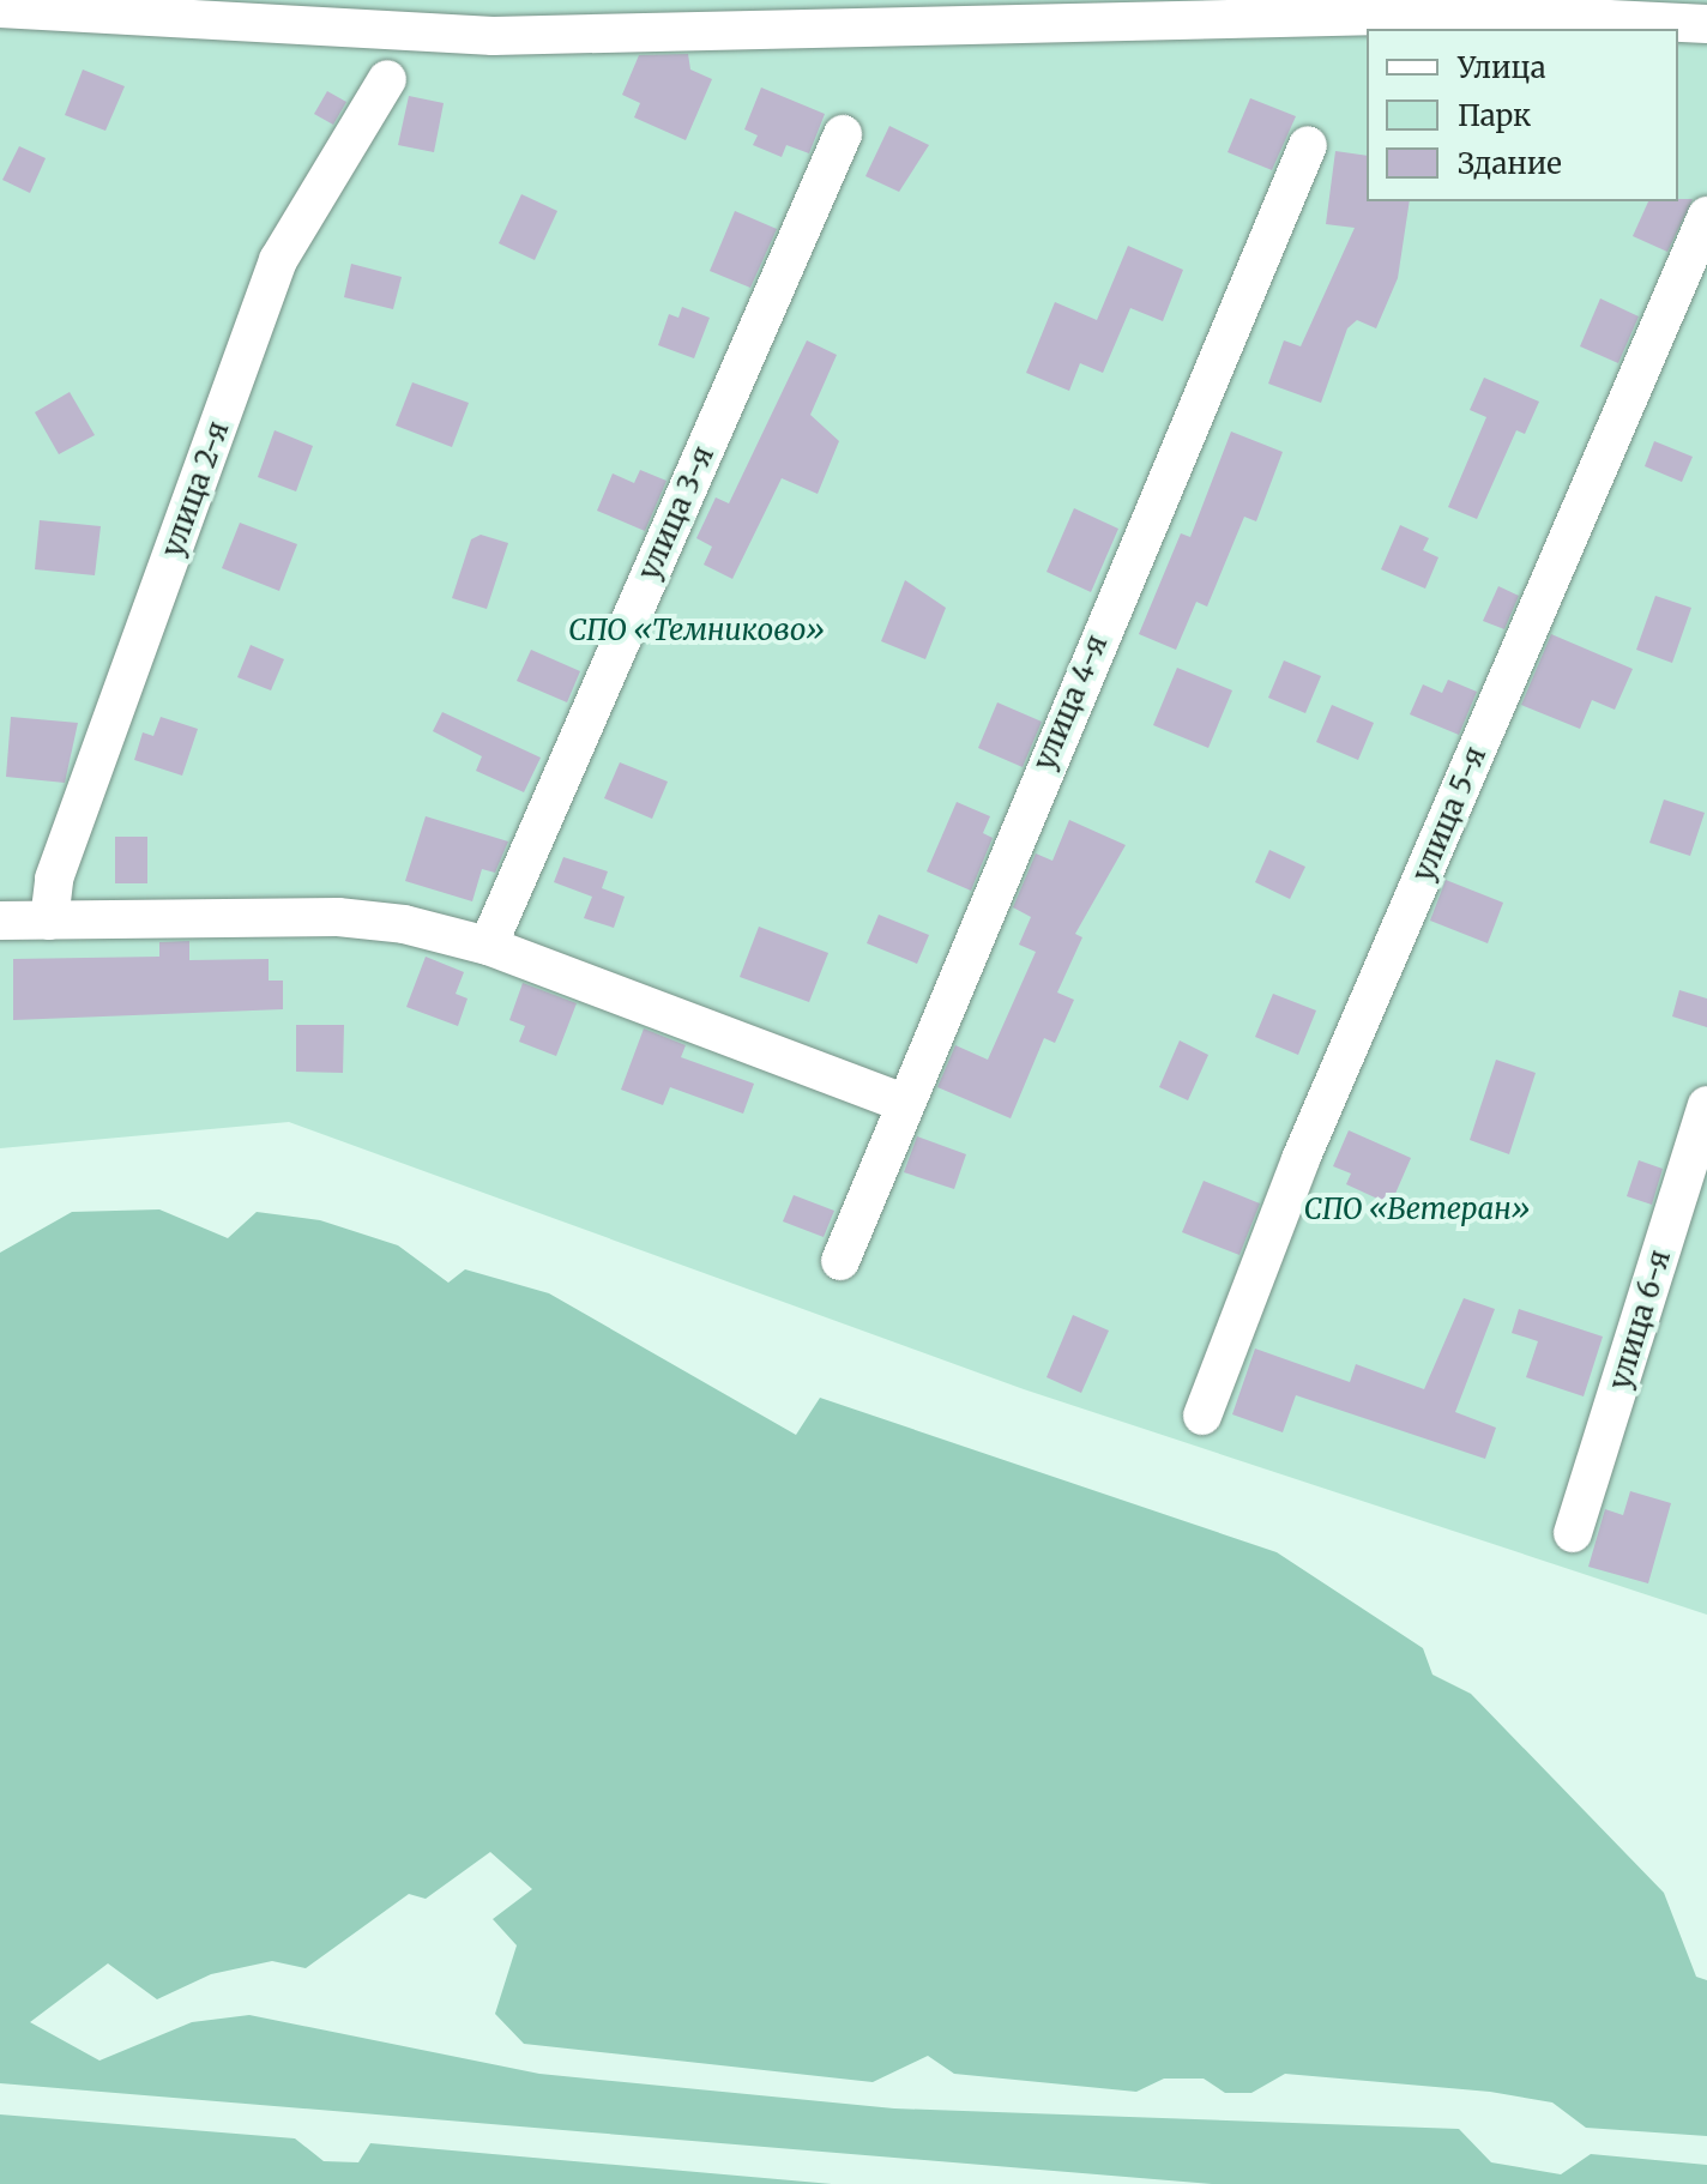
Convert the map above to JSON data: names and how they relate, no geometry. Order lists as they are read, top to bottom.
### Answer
{
  "streets": {
    "street": [
      "улица 2-я",
      "улица 3-я",
      "улица 4-я",
      "улица 5-я",
      "улица 6-я"
    ]
  },
  "parks": ["СПО «Темниково»", "СПО «Ветеран»"],
  "legend": ["Улица", "Парк", "Здание"]
}
